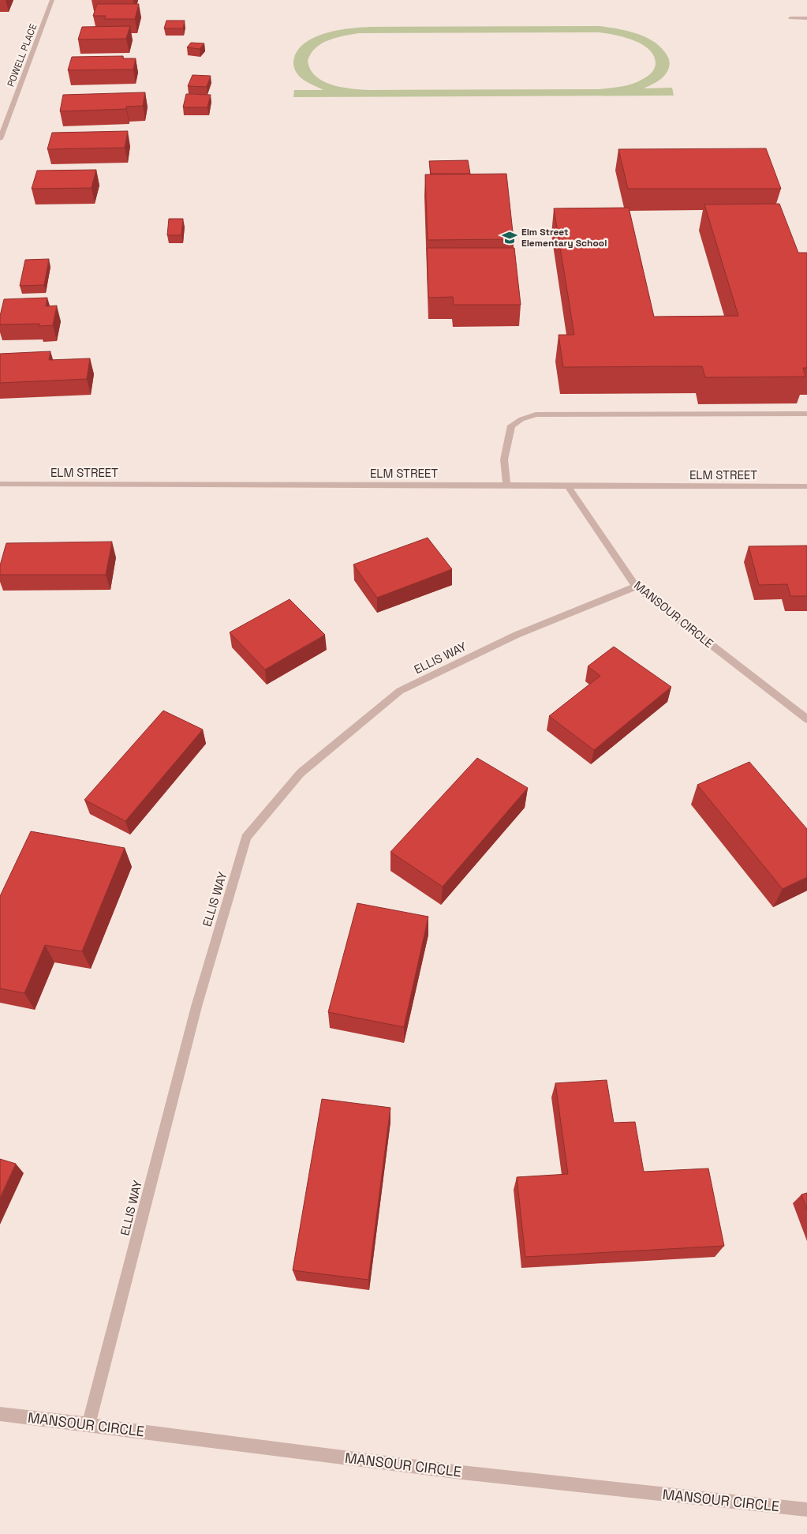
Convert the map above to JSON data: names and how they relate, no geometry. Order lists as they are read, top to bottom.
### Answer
{
  "streets": {
    "street": [
      "POWELL PLACE",
      "ELM STREET",
      "MANSOUR CIRCLE",
      "ELLIS WAY"
    ]
  },
  "crossings": [
    ["ELM STREET", "MANSOUR CIRCLE"],
    ["MANSOUR CIRCLE", "ELLIS WAY"]
  ],
  "places": {
    "school or university": ["Elm Street Elementary School"]
  }
}
